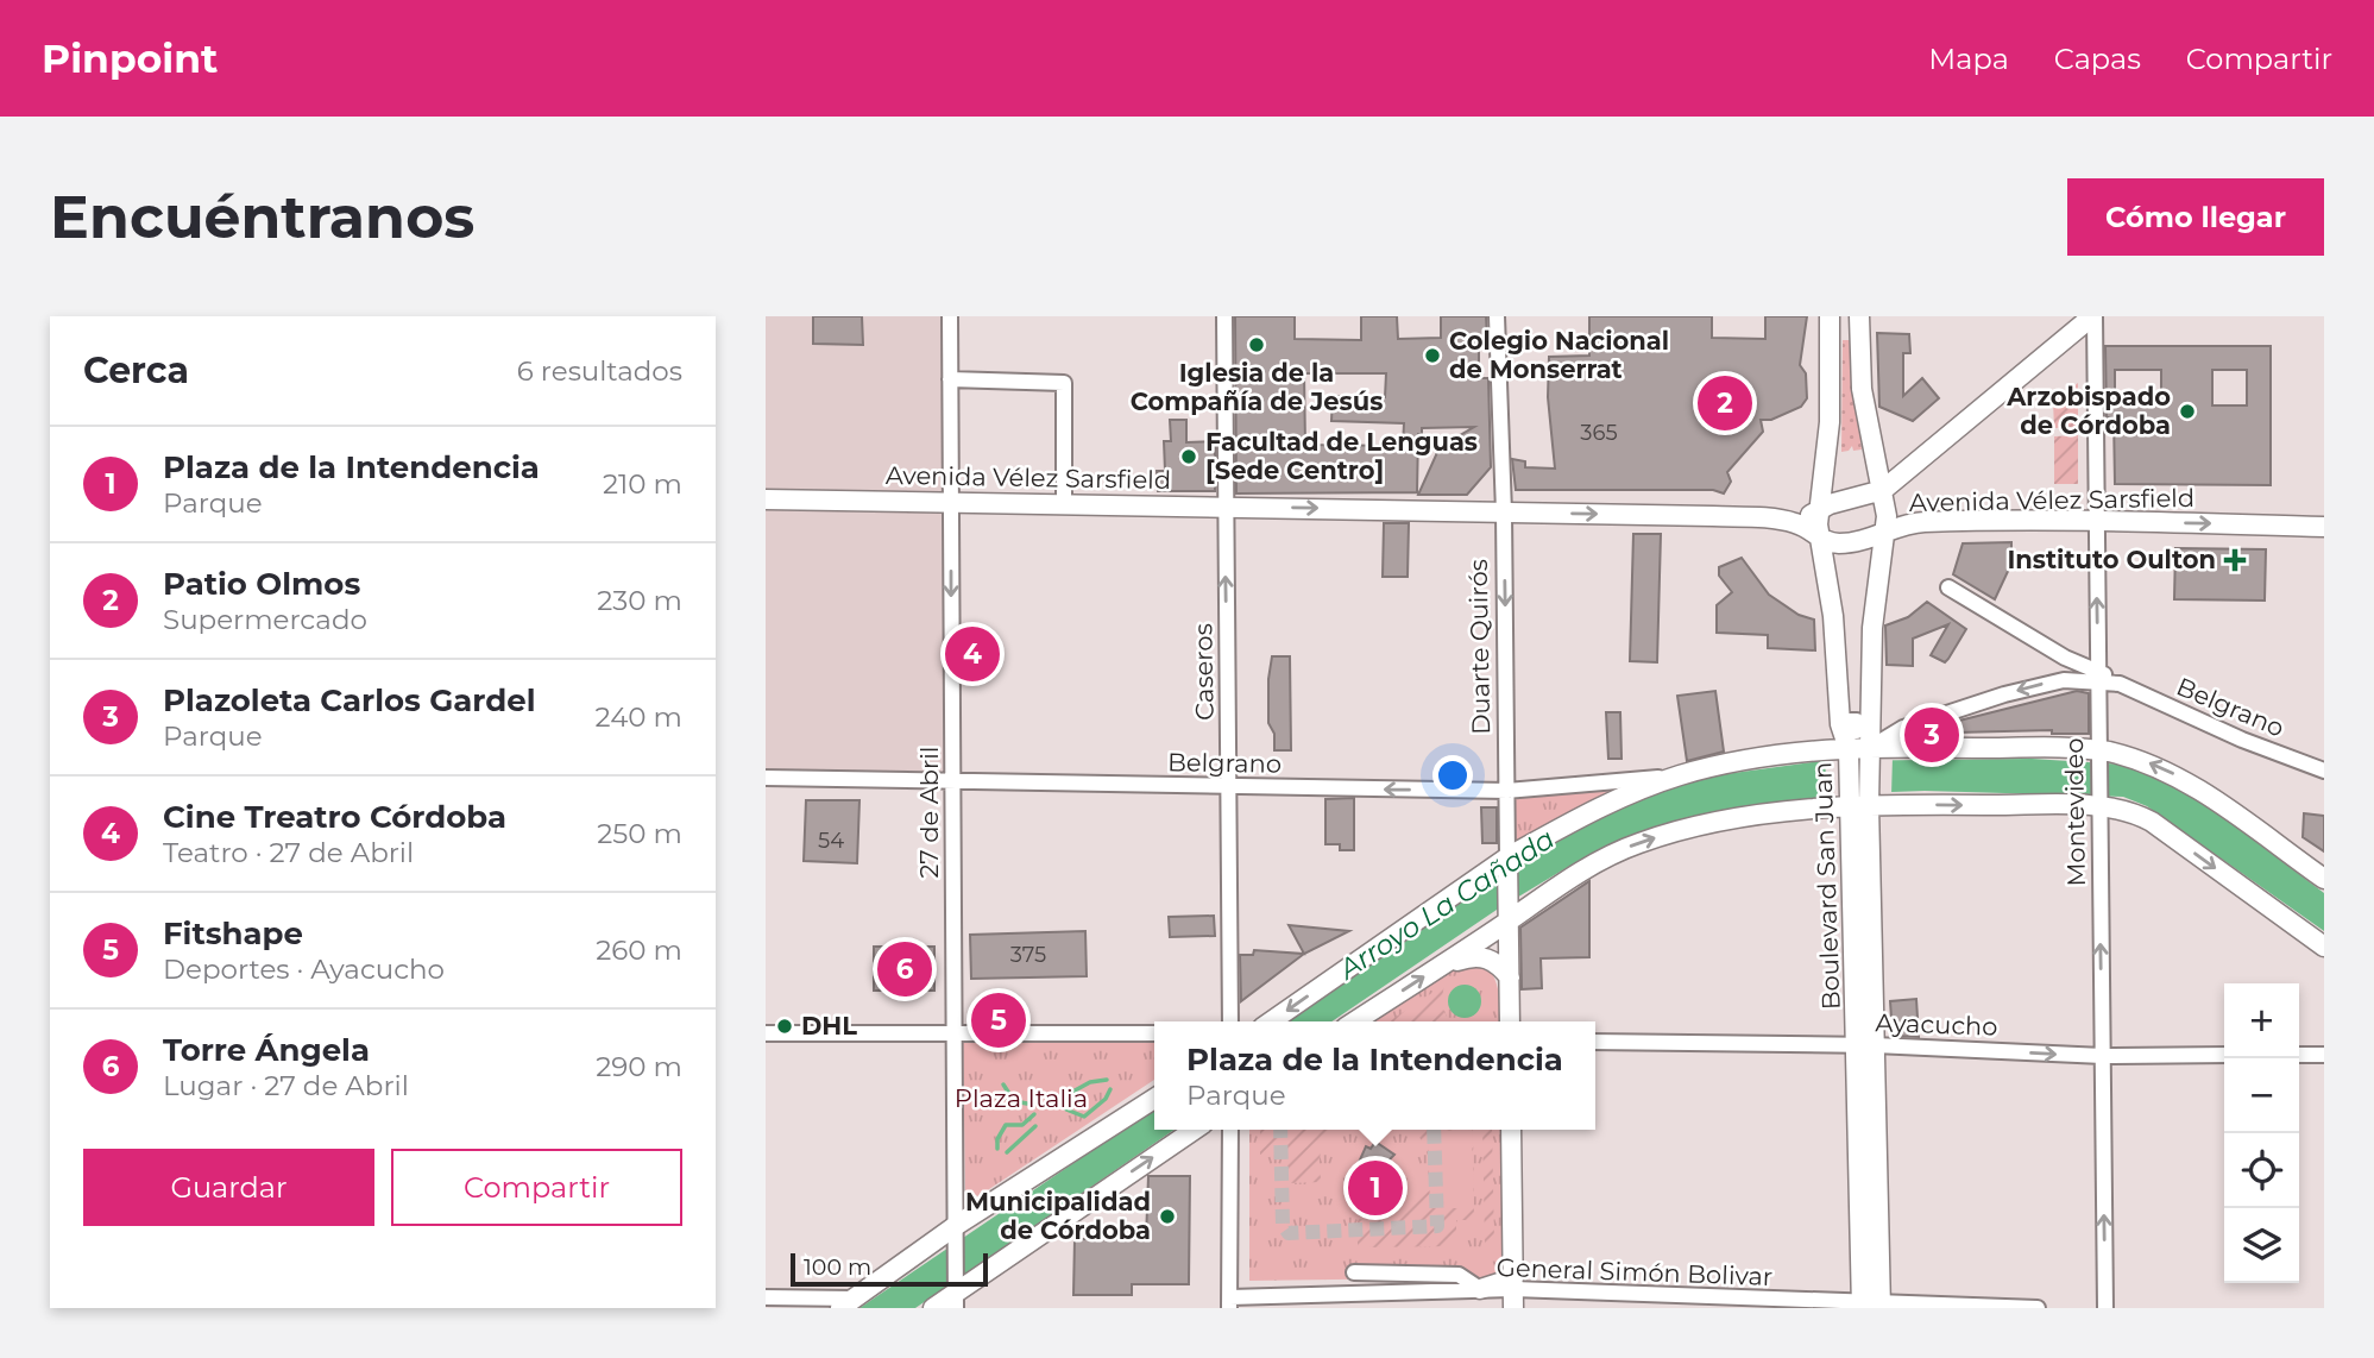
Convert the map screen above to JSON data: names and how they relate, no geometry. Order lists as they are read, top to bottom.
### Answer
{
  "streets": {
    "main road": ["Avenida Vélez Sarsfield", "Duarte Quirós", "Boulevard San Juan"],
    "street": [
      "Caseros",
      "Belgrano",
      "27 de Abril",
      "Montevideo",
      "Ayacucho",
      "General Simón Bolivar"
    ]
  },
  "crossings": [
    ["Avenida Vélez Sarsfield", "Duarte Quirós"],
    ["Avenida Vélez Sarsfield", "Caseros"],
    ["Avenida Vélez Sarsfield", "27 de Abril"],
    ["Avenida Vélez Sarsfield", "Montevideo"],
    ["Avenida Vélez Sarsfield", "Boulevard San Juan"],
    ["Duarte Quirós", "Belgrano"],
    ["Caseros", "Belgrano"],
    ["Belgrano", "27 de Abril"],
    ["Belgrano", "Montevideo"],
    ["Belgrano", "Boulevard San Juan"],
    ["Montevideo", "Ayacucho"],
    ["Boulevard San Juan", "Ayacucho"],
    ["Boulevard San Juan", "General Simón Bolivar"]
  ],
  "one_way": [
    "Avenida Vélez Sarsfield",
    "Duarte Quirós",
    "Caseros",
    "Montevideo",
    "Ayacucho"
  ],
  "water": ["Arroyo La Cañada"],
  "parks": ["Plaza Italia"],
  "places": {
    "other": [
      "Iglesia de la Compañía de Jesús",
      "Colegio Nacional de Monserrat",
      "Arzobispado de Córdoba",
      "Facultad de Lenguas [Sede Centro]",
      "DHL",
      "Municipalidad de Córdoba"
    ],
    "health": ["Instituto Oulton"]
  },
  "house_numbers": ["365", "54", "375"],
  "scale_bar": "100 m",
  "page": {
    "header": "Pinpoint",
    "nav": ["Mapa", "Capas", "Compartir"],
    "buttons": [
      "Cómo llegar",
      ["Guardar", "Compartir"]
    ],
    "title": "Encuéntranos",
    "heading": ["Cerca", "6 resultados"],
    "pins": [
      "2",
      "4",
      "3",
      "6",
      "5",
      "1"
    ],
    "list": [
      {
        "mark": "1",
        "name": "Plaza de la Intendencia",
        "note": "Parque",
        "value": "210 m"
      },
      {
        "mark": "2",
        "name": "Patio Olmos",
        "note": "Supermercado",
        "value": "230 m"
      },
      {
        "mark": "3",
        "name": "Plazoleta Carlos Gardel",
        "note": "Parque",
        "value": "240 m"
      },
      {
        "mark": "4",
        "name": "Cine Treatro Córdoba",
        "note": "Teatro · 27 de Abril",
        "value": "250 m"
      },
      {
        "mark": "5",
        "name": "Fitshape",
        "note": "Deportes · Ayacucho",
        "value": "260 m"
      },
      {
        "mark": "6",
        "name": "Torre Ángela",
        "note": "Lugar · 27 de Abril",
        "value": "290 m"
      }
    ],
    "map_buttons": ["+", "−"],
    "popup": ["Plaza de la Intendencia", "Parque"],
    "scale": "100 m"
  }
}
